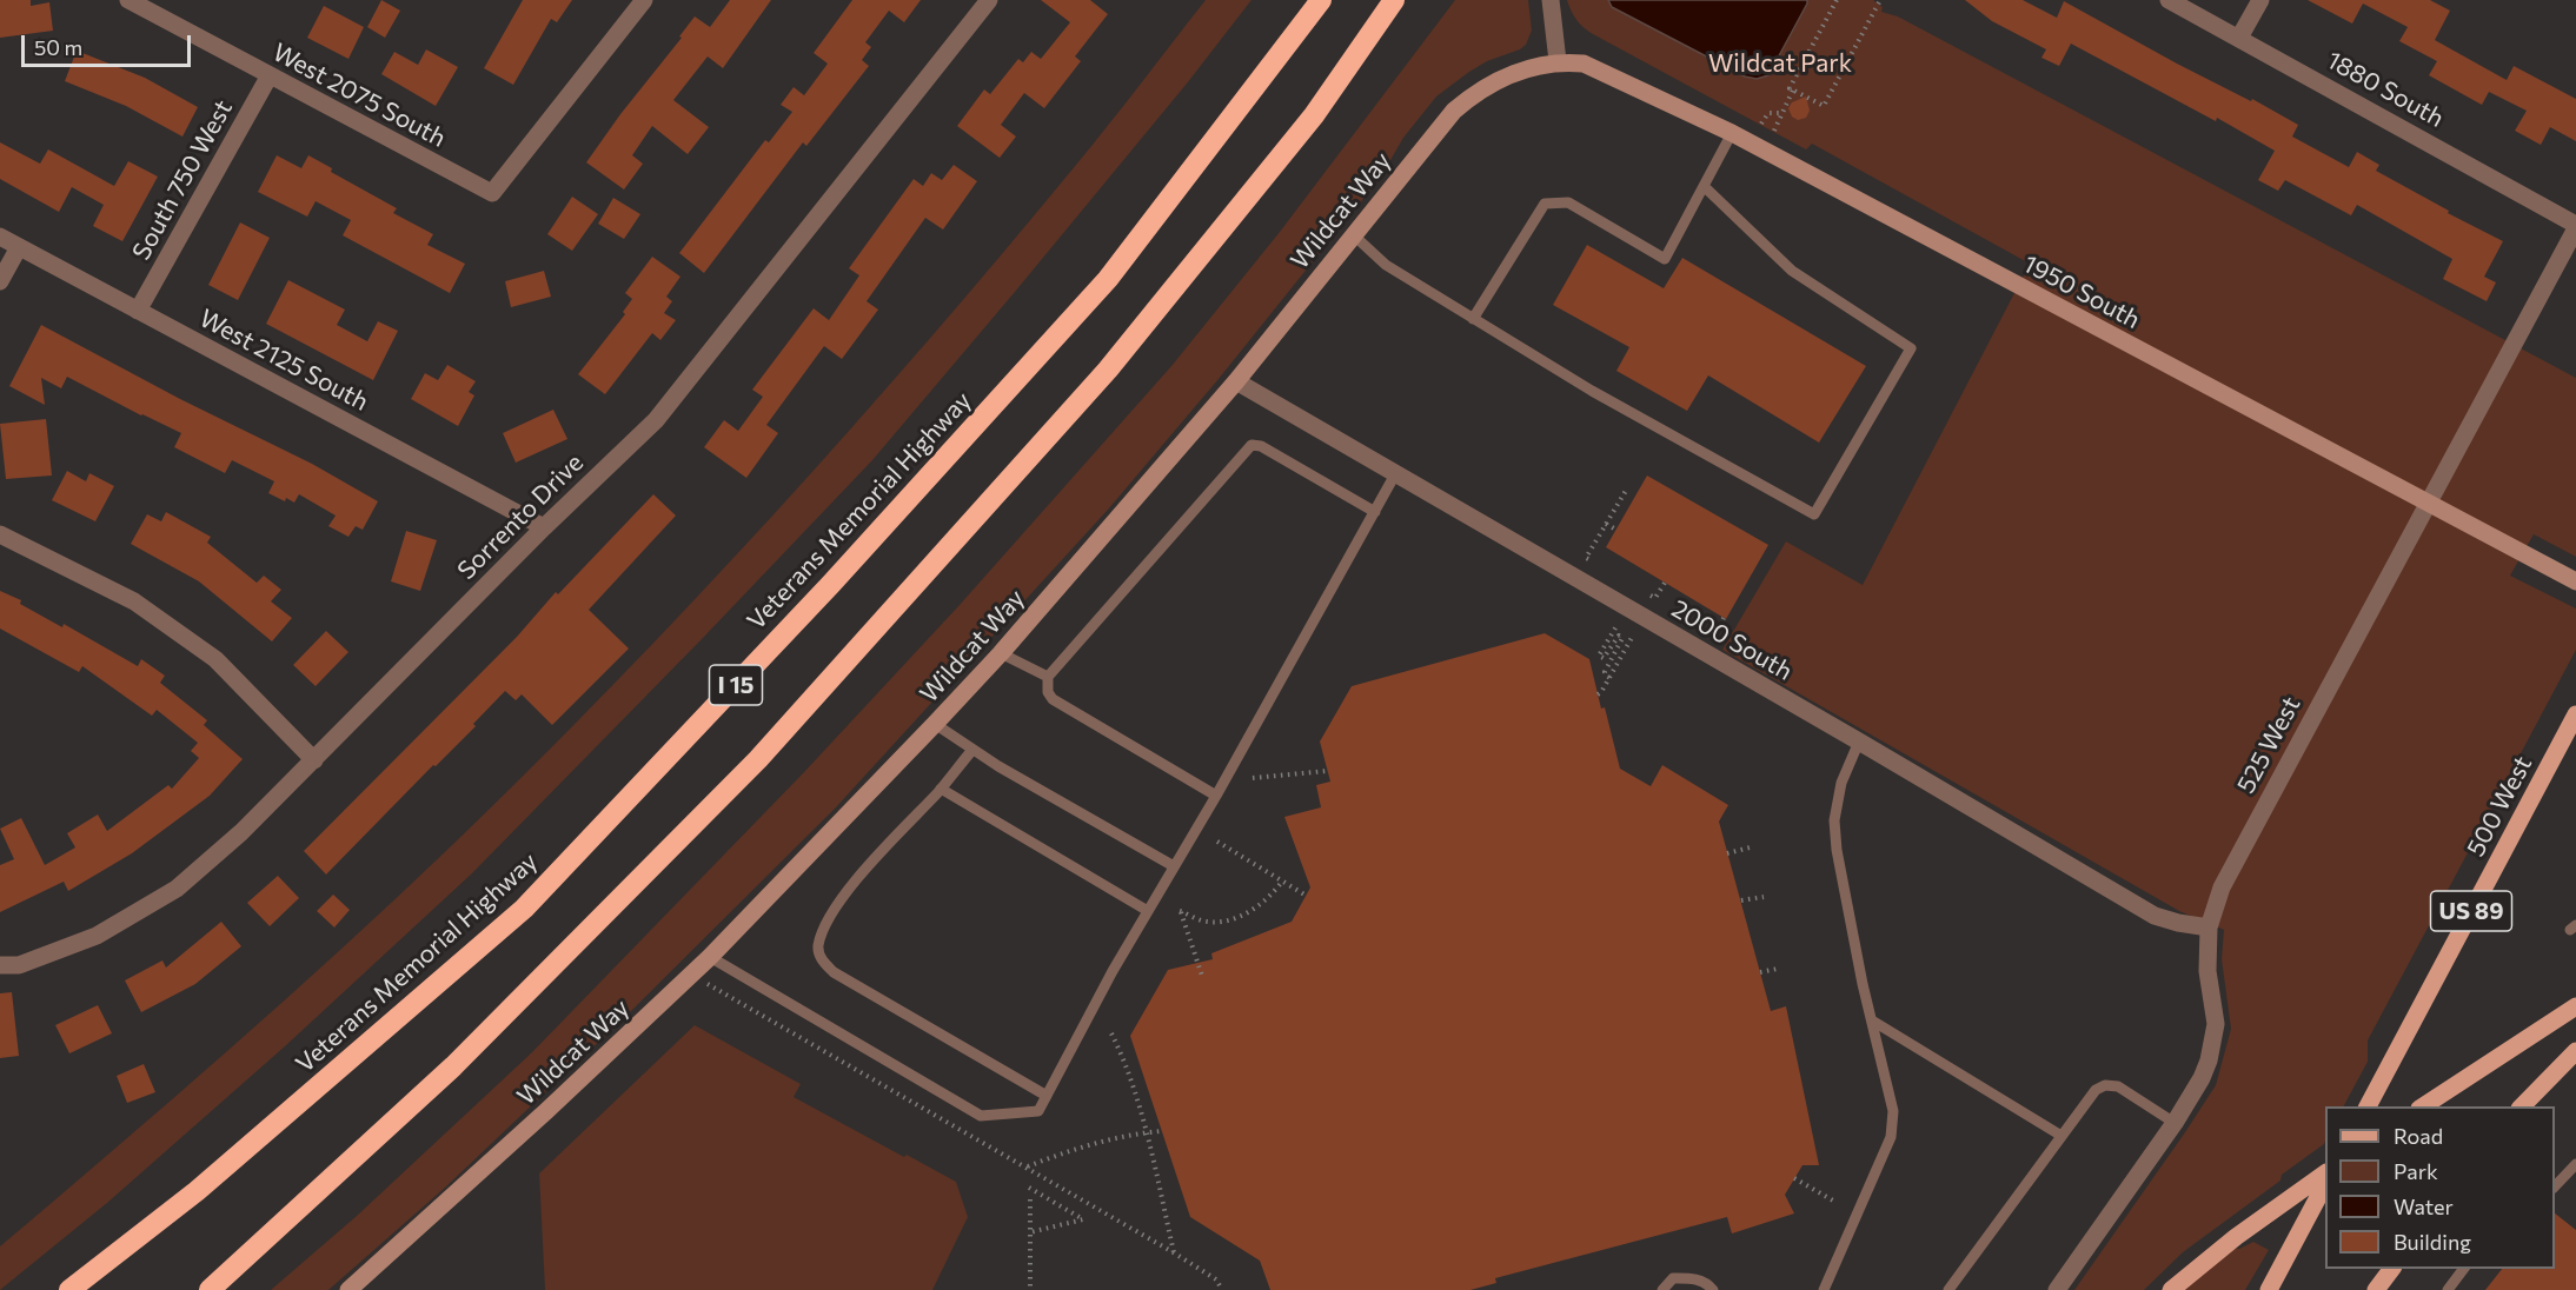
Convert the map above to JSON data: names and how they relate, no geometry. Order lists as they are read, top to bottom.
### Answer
{
  "streets": {
    "highway": ["Veterans Memorial Highway", "I 15"],
    "main road": ["500 West", "US 89"],
    "street": [
      "1880 South",
      "West 2075 South",
      "South 750 West",
      "Wildcat Way",
      "1950 South",
      "West 2125 South",
      "Sorrento Drive",
      "2000 South",
      "525 West"
    ]
  },
  "crossings": [
    ["1880 South", "525 West"],
    ["West 2075 South", "South 750 West"],
    ["South 750 West", "West 2125 South"],
    ["Wildcat Way", "1950 South"],
    ["Wildcat Way", "2000 South"],
    ["1950 South", "525 West"],
    ["West 2125 South", "Sorrento Drive"],
    ["2000 South", "525 West"]
  ],
  "parks": ["Wildcat Park"],
  "legend": [
    "Road",
    "Park",
    "Water",
    "Building"
  ],
  "scale_bar": "50 m"
}
